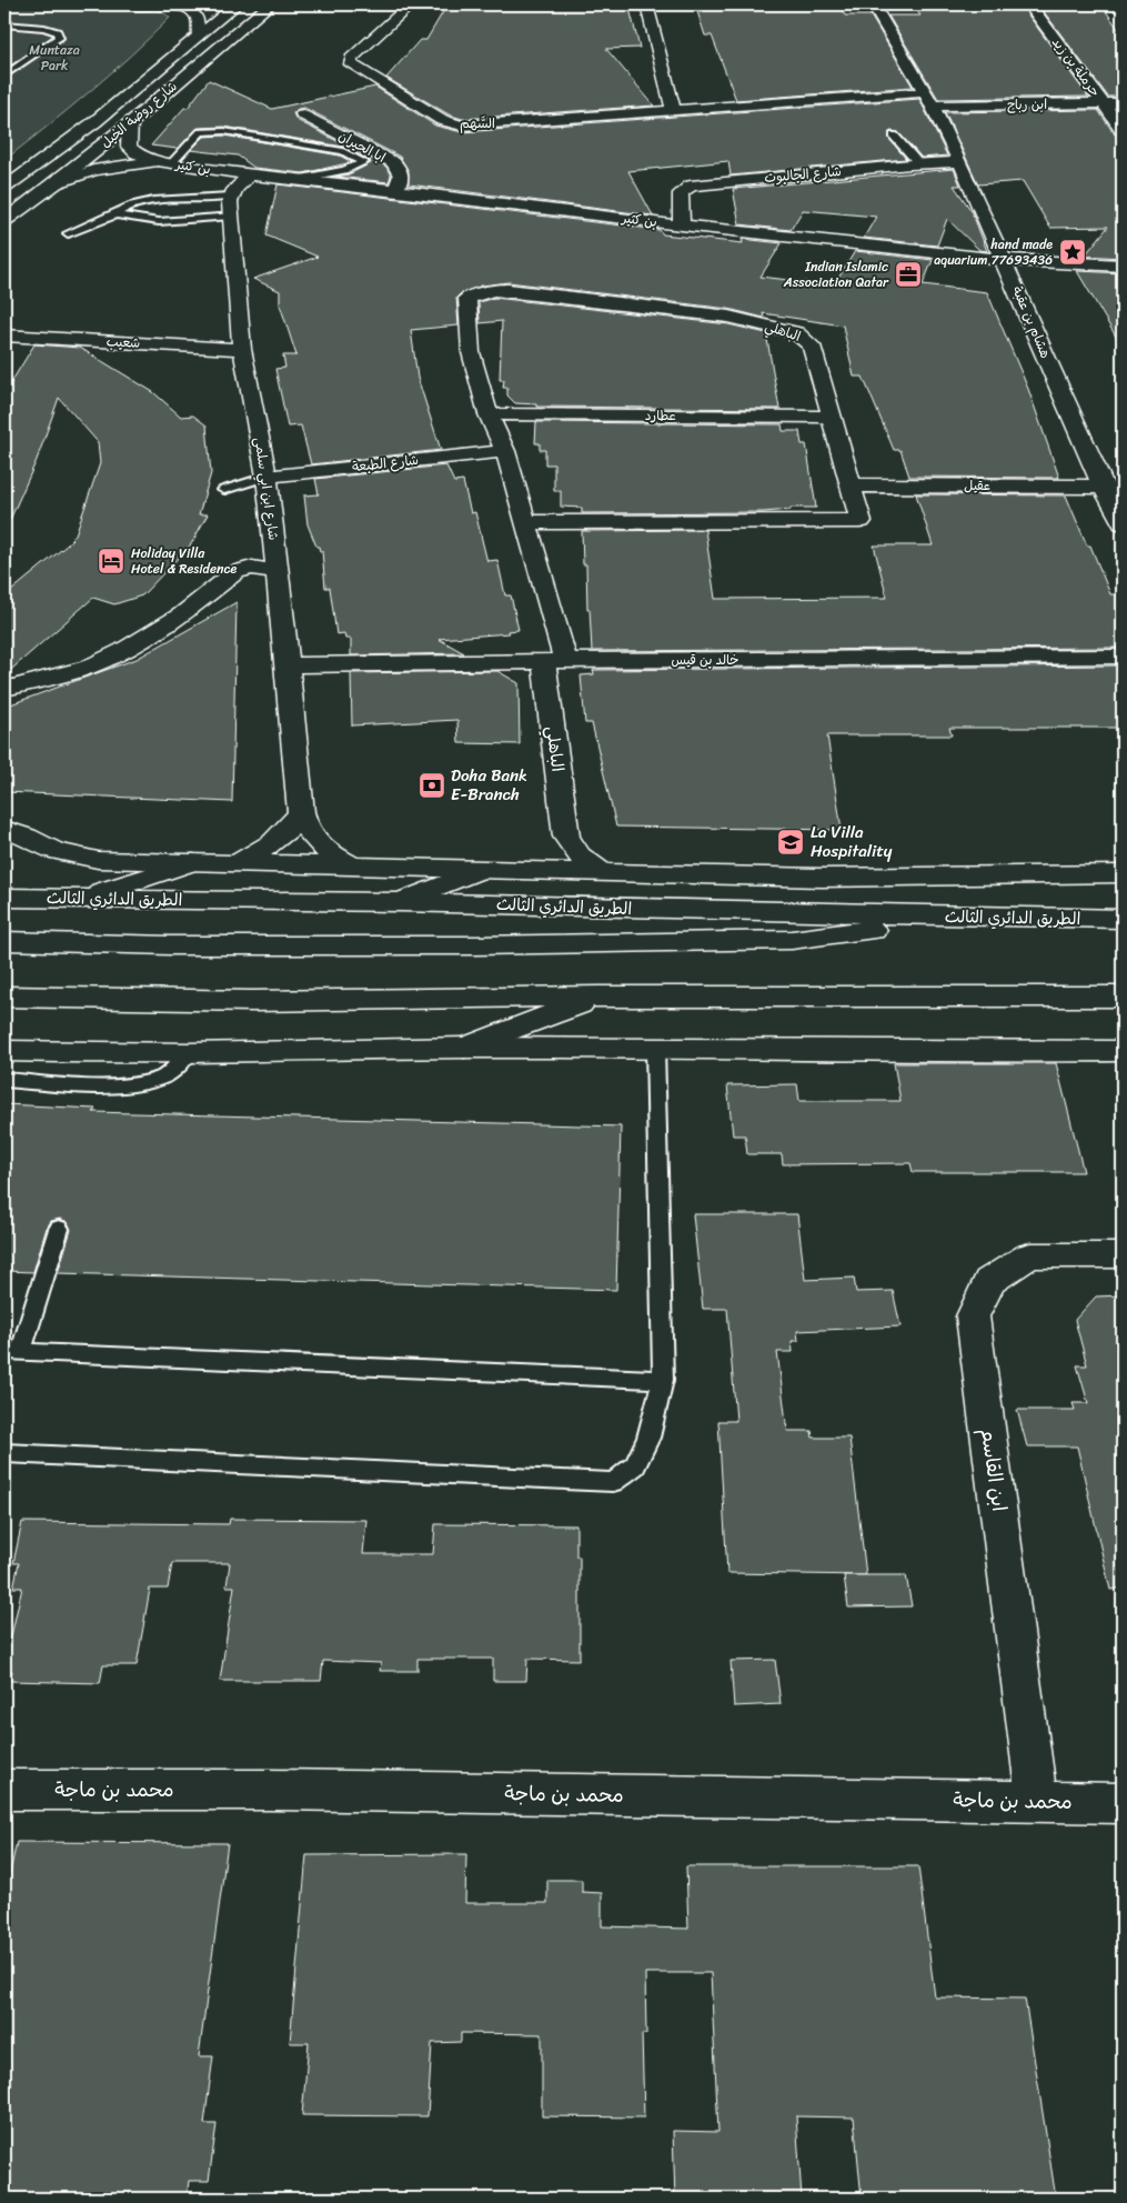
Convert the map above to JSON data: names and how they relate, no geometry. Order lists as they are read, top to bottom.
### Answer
{
  "streets": {
    "main road": [
      "حرملة بن زيد",
      "ابن رباح",
      "شارع روضة الخيل",
      "السَّهم",
      "ابا الحيران",
      "بن كثير",
      "شارع الجالبوت",
      "هشام بن عقبة",
      "الباهلي",
      "شعيب",
      "عطارد",
      "شارع الطبعة",
      "عقيل",
      "شارع ابن ابي سلمى",
      "خالد بن قيس",
      "الطريق الدائري الثالث",
      "ابن القاسم",
      "محمد بن ماجة"
    ]
  },
  "crossings": [
    ["حرملة بن زيد", "ابن رباح"],
    ["ابن رباح", "السَّهم"],
    ["ابن رباح", "هشام بن عقبة"],
    ["شارع روضة الخيل", "بن كثير"],
    ["السَّهم", "هشام بن عقبة"],
    ["ابا الحيران", "بن كثير"],
    ["بن كثير", "شارع الجالبوت"],
    ["بن كثير", "هشام بن عقبة"],
    ["شارع الجالبوت", "هشام بن عقبة"],
    ["هشام بن عقبة", "عقيل"],
    ["الباهلي", "عطارد"],
    ["الباهلي", "شارع الطبعة"],
    ["الباهلي", "عقيل"],
    ["الباهلي", "خالد بن قيس"],
    ["الباهلي", "الطريق الدائري الثالث"],
    ["شعيب", "شارع ابن ابي سلمى"],
    ["شارع الطبعة", "شارع ابن ابي سلمى"],
    ["شارع ابن ابي سلمى", "خالد بن قيس"],
    ["شارع ابن ابي سلمى", "الطريق الدائري الثالث"],
    ["ابن القاسم", "محمد بن ماجة"]
  ],
  "parks": ["Muntaza Park"],
  "places": {
    "place": ["hand made aquarium 77693436"],
    "office": ["Indian Islamic Association Qatar"],
    "hotel": ["Holiday Villa Hotel & Residence"],
    "bank": ["Doha Bank E-Branch"],
    "school or university": ["La Villa Hospitality"]
  }
}
